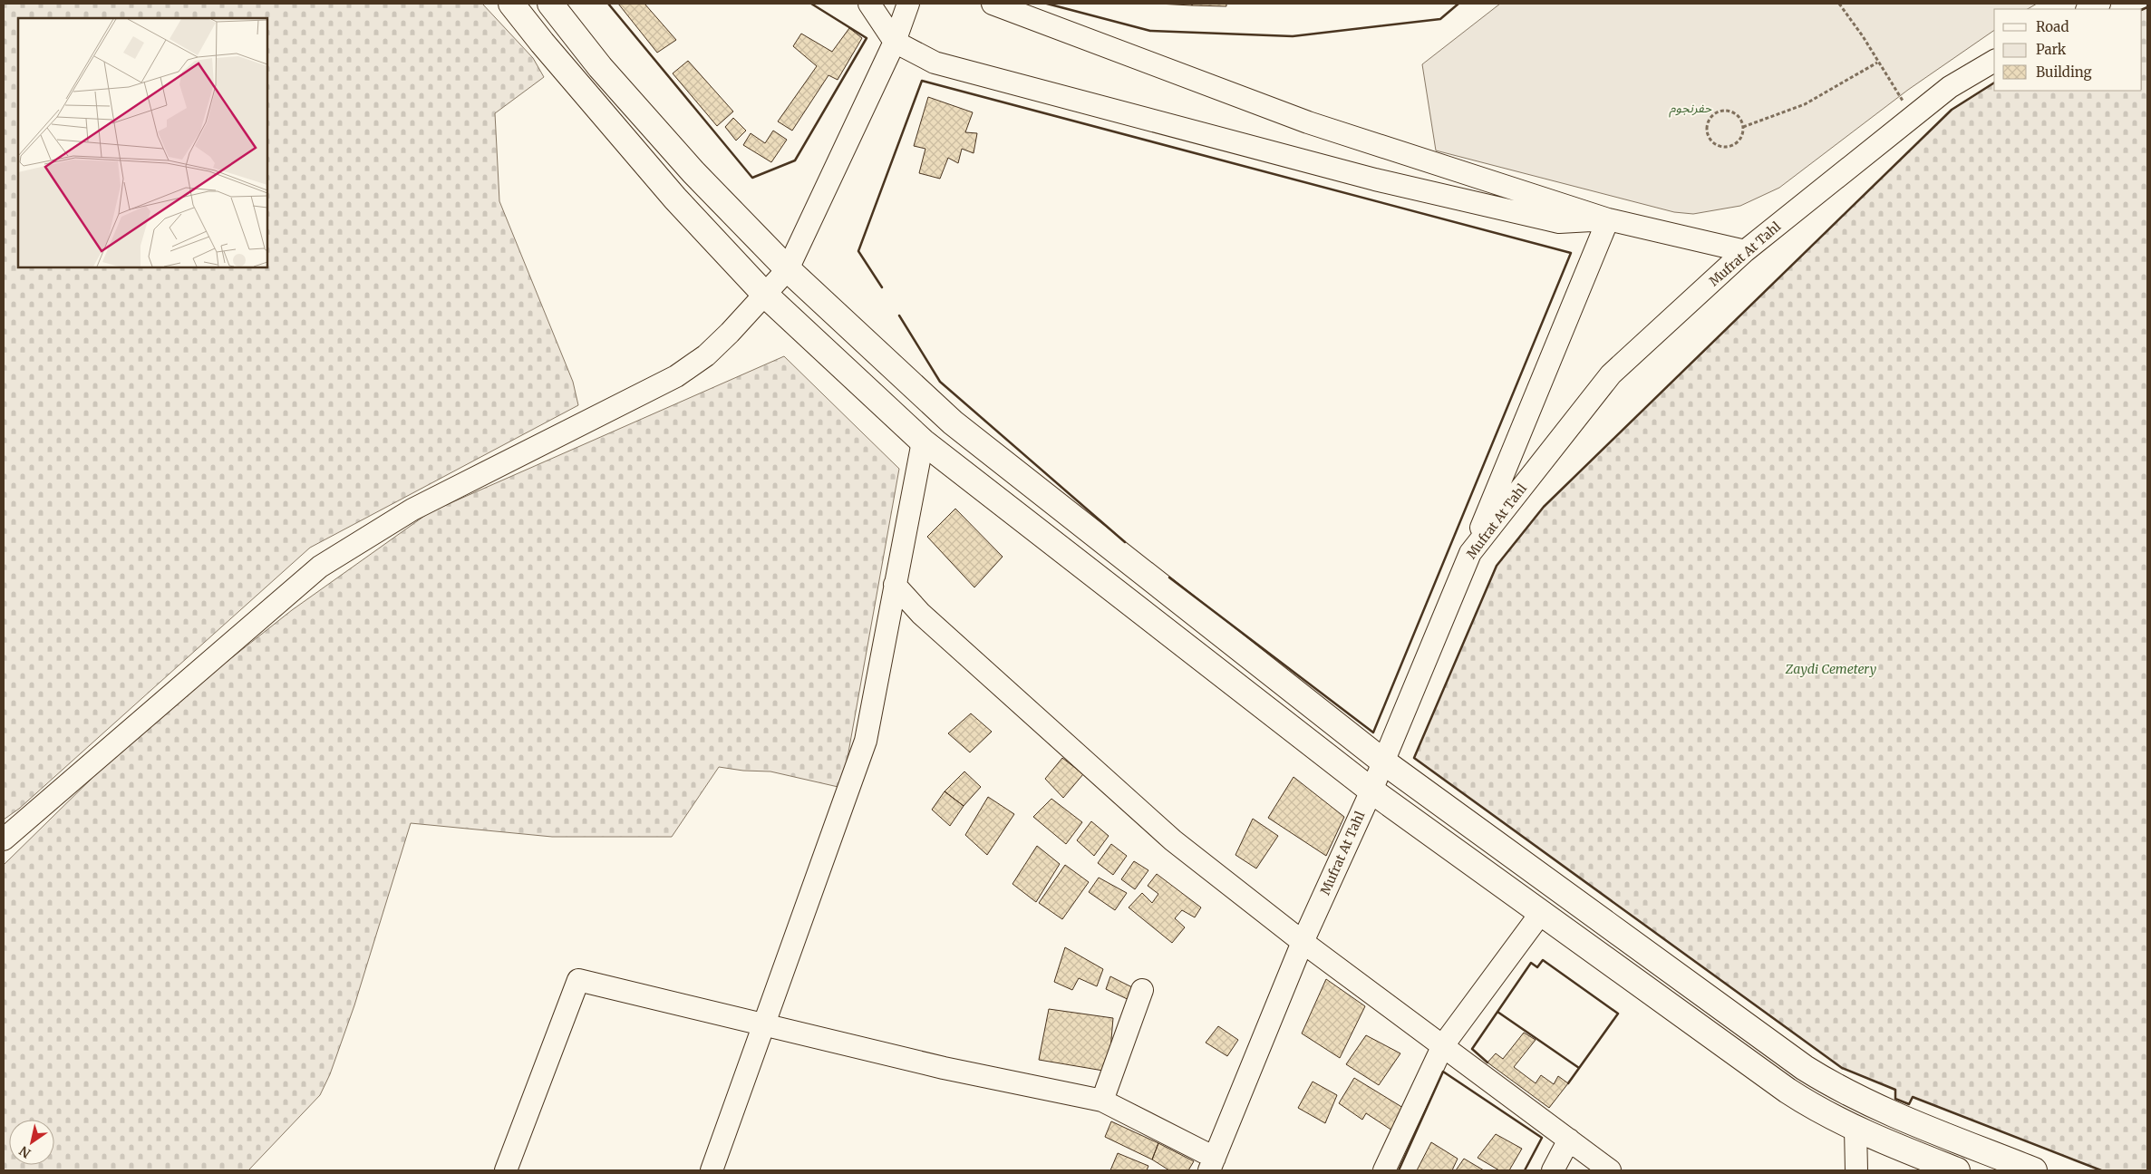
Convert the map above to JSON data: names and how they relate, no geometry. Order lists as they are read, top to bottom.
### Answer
{
  "streets": {
    "street": ["Mufrat At Tahl"]
  },
  "parks": ["حفرنجوم", "Zaydi Cemetery"],
  "legend": ["Road", "Park", "Building"],
  "north": "bottom left"
}
